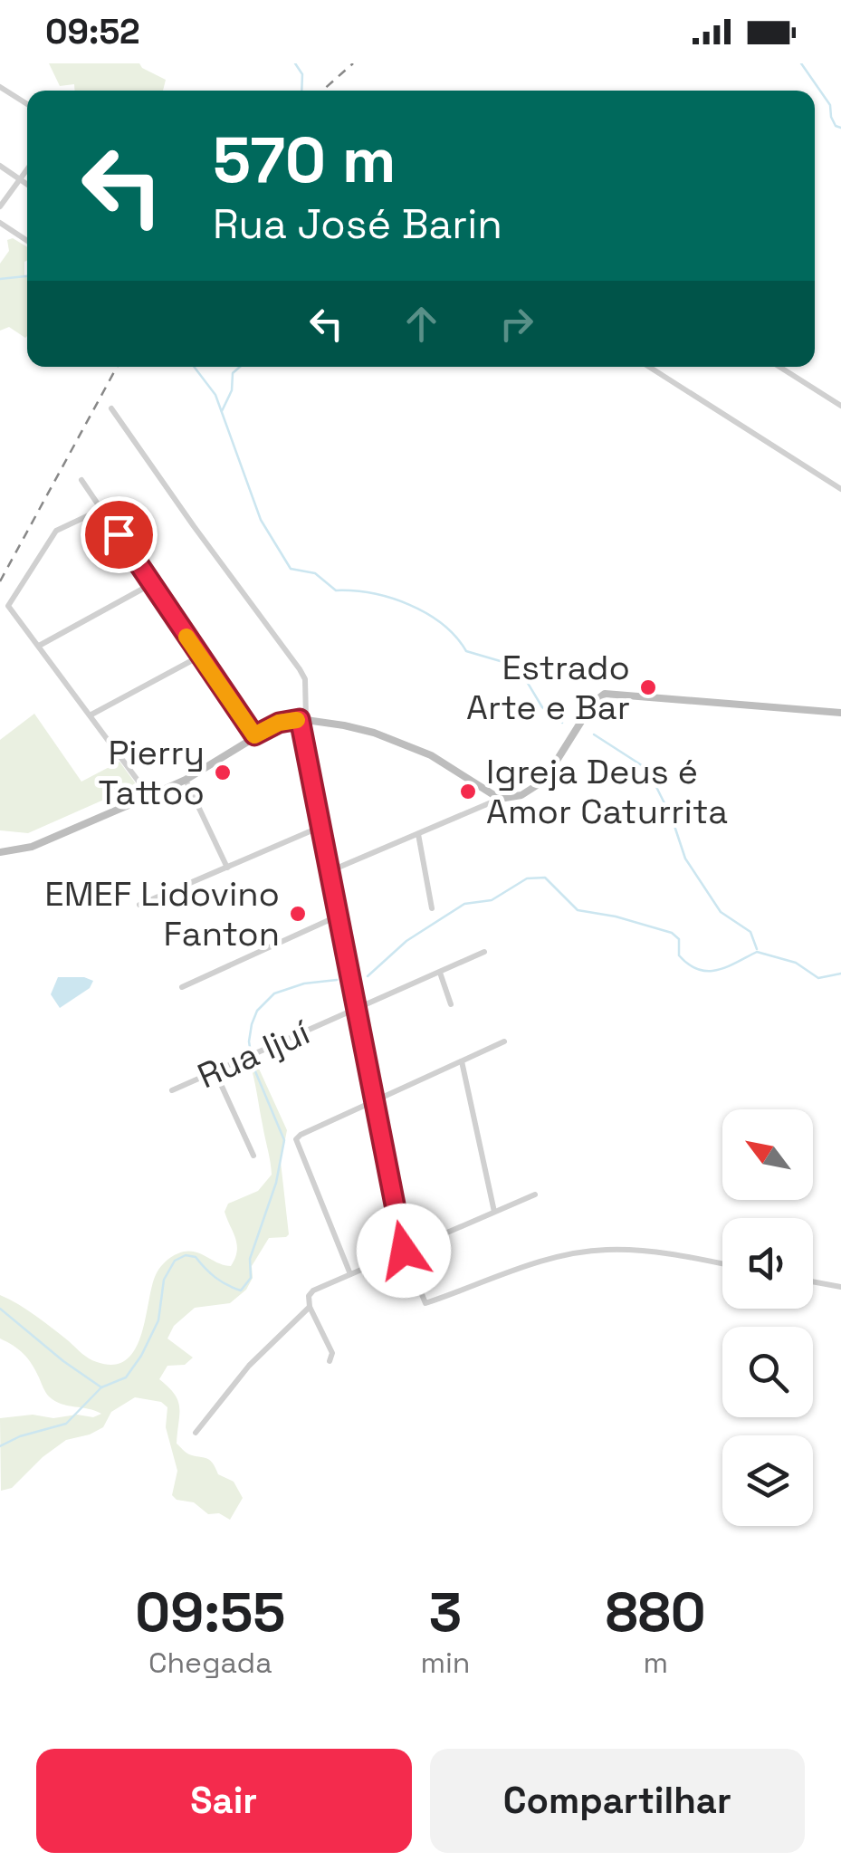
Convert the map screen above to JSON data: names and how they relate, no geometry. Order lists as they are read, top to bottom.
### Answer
{
  "streets": {
    "street": ["Rua Ijuí"]
  },
  "places": [
    "Estrado Arte e Bar",
    "Pierry Tattoo",
    "Igreja Deus é Amor Caturrita",
    "EMEF Lidovino Fanton"
  ],
  "north": "top left",
  "page": {
    "status": "09:52",
    "turn": ["570 m", "Rua José Barin"],
    "eta": [
      "09:55",
      "Chegada",
      "3",
      "min",
      "880",
      "m"
    ],
    "buttons": ["Sair", "Compartilhar"]
  }
}
